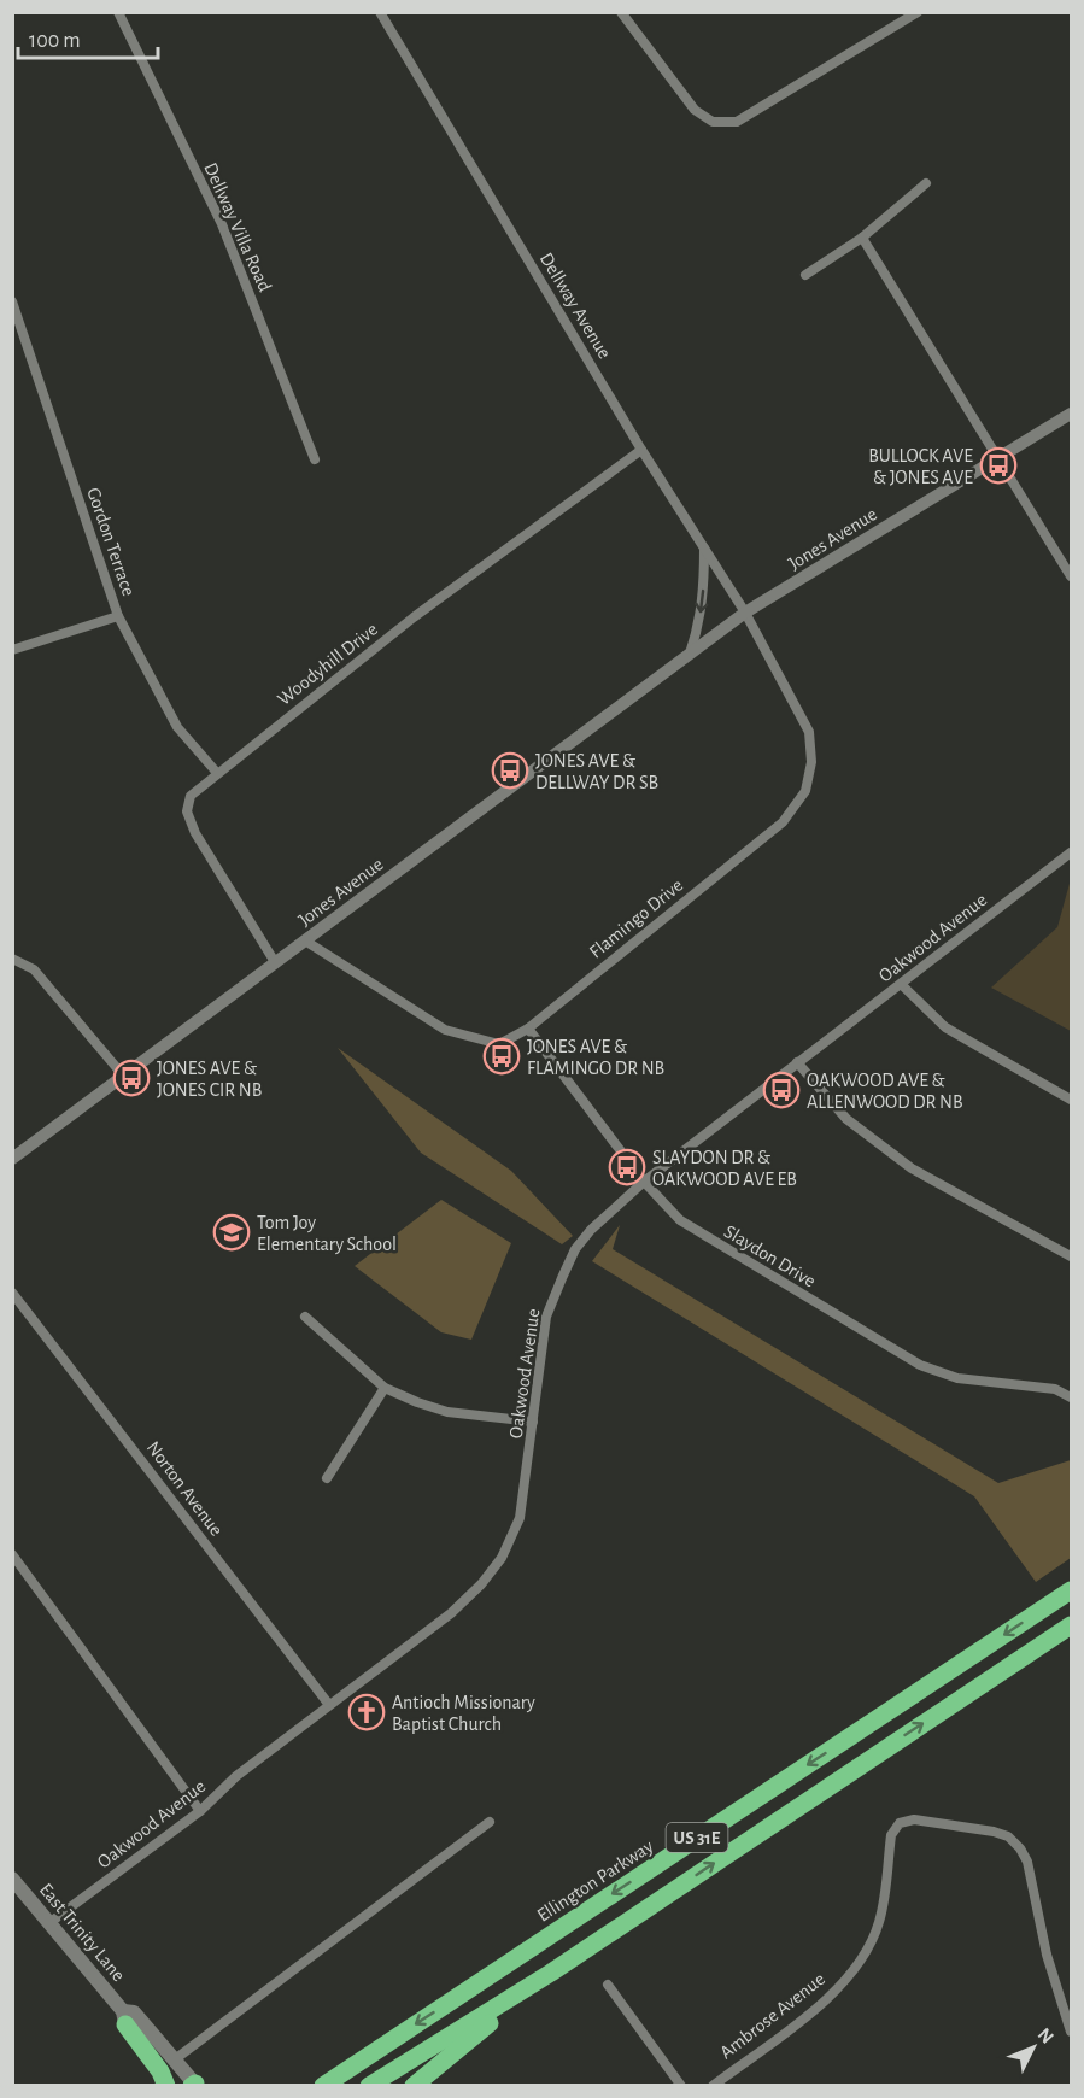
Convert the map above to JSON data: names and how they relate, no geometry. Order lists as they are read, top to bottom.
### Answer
{
  "streets": {
    "highway": ["US 31E", "Ellington Parkway"],
    "main road": ["East Trinity Lane"],
    "street": [
      "Dellway Villa Road",
      "Dellway Avenue",
      "Jones Avenue",
      "Gordon Terrace",
      "Woodyhill Drive",
      "Flamingo Drive",
      "Oakwood Avenue",
      "Slaydon Drive",
      "Norton Avenue",
      "Ambrose Avenue"
    ]
  },
  "crossings": [
    ["Dellway Avenue", "Jones Avenue"],
    ["Dellway Avenue", "Woodyhill Drive"],
    ["Dellway Avenue", "Flamingo Drive"],
    ["Jones Avenue", "Woodyhill Drive"],
    ["Jones Avenue", "Flamingo Drive"],
    ["Gordon Terrace", "Woodyhill Drive"],
    ["Flamingo Drive", "Slaydon Drive"],
    ["Oakwood Avenue", "Slaydon Drive"],
    ["Oakwood Avenue", "Norton Avenue"],
    ["Oakwood Avenue", "East Trinity Lane"]
  ],
  "places": {
    "bus stop": [
      "BULLOCK AVE & JONES AVE",
      "JONES AVE & DELLWAY DR SB",
      "JONES AVE & FLAMINGO DR NB",
      "JONES AVE & JONES CIR NB",
      "OAKWOOD AVE & ALLENWOOD DR NB",
      "SLAYDON DR & OAKWOOD AVE EB"
    ],
    "school or university": ["Tom Joy Elementary School"],
    "church": ["Antioch Missionary Baptist Church"]
  },
  "scale_bar": "100 m",
  "north": "top right"
}
